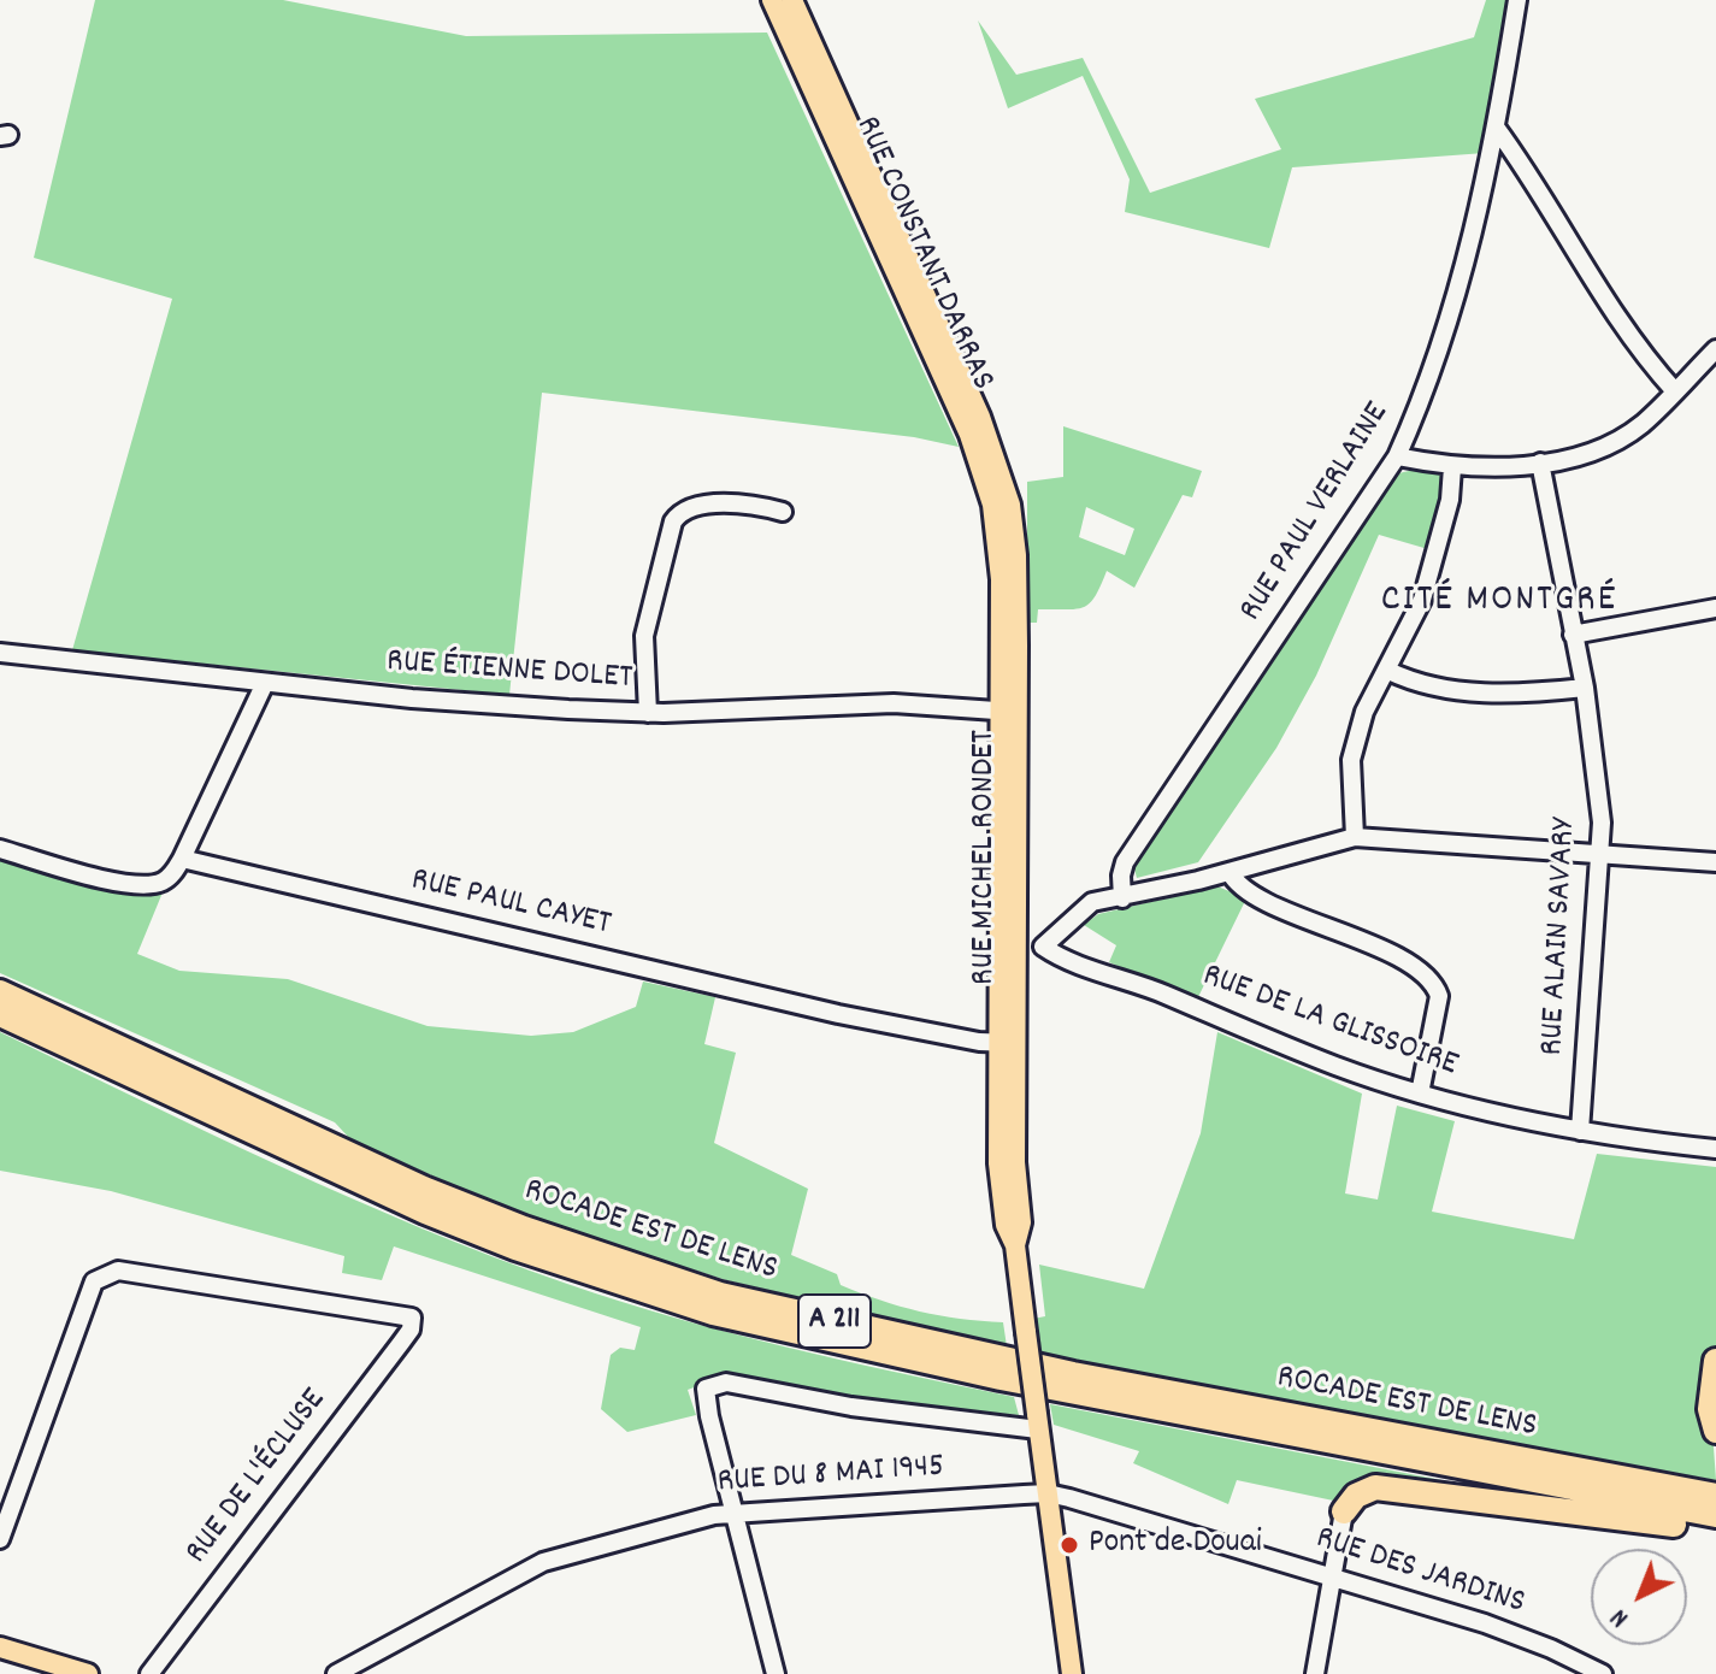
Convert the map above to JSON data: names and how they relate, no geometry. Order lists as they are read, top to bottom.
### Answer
{
  "streets": {
    "highway": ["ROCADE EST DE LENS", "A 211"],
    "main road": ["RUE CONSTANT DARRAS", "RUE MICHEL RONDET"],
    "street": [
      "RUE PAUL VERLAINE",
      "RUE ÉTIENNE DOLET",
      "RUE PAUL CAYET",
      "RUE ALAIN SAVARY",
      "RUE DE LA GLISSOIRE",
      "RUE DU 8 MAI 1945",
      "RUE DE L'ÉCLUSE",
      "RUE DES JARDINS"
    ]
  },
  "crossings": [
    ["RUE CONSTANT DARRAS", "RUE MICHEL RONDET"],
    ["RUE ÉTIENNE DOLET", "RUE MICHEL RONDET"],
    ["RUE MICHEL RONDET", "RUE PAUL CAYET"],
    ["RUE MICHEL RONDET", "RUE DU 8 MAI 1945"],
    ["RUE MICHEL RONDET", "RUE DES JARDINS"],
    ["RUE ALAIN SAVARY", "RUE DE LA GLISSOIRE"],
    ["RUE DU 8 MAI 1945", "RUE DES JARDINS"]
  ],
  "districts": ["CITÉ MONTGRÉ"],
  "places": ["Pont de Douai"],
  "north": "bottom left"
}
